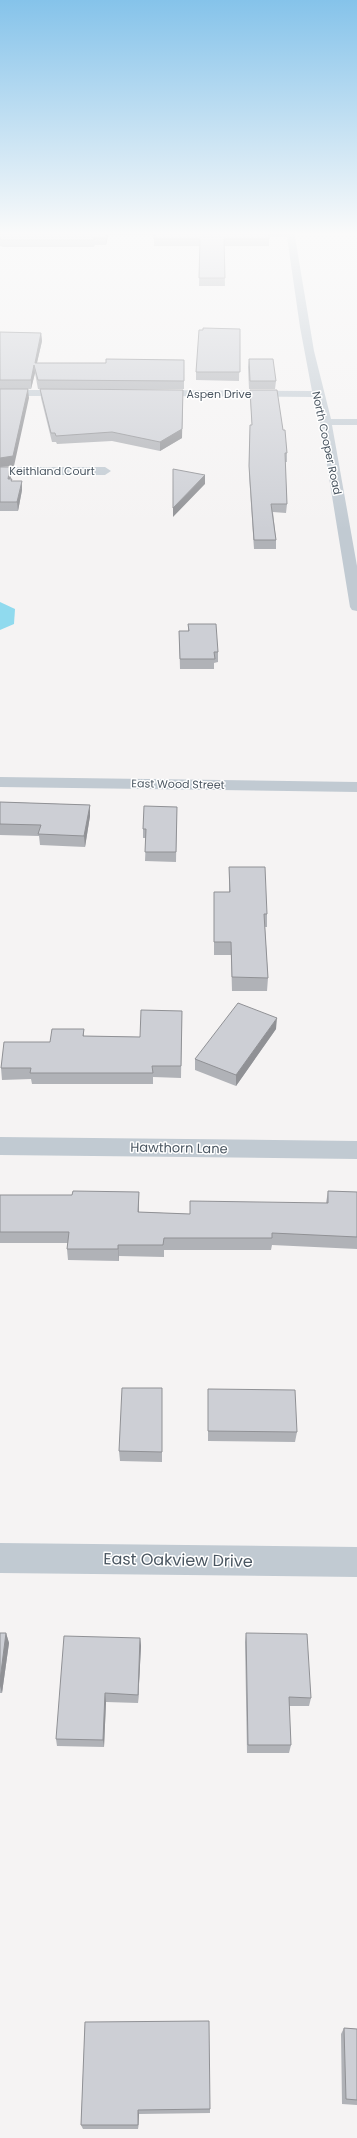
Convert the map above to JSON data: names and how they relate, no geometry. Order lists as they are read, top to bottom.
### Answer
{
  "streets": {
    "street": [
      "Aspen Drive",
      "North Cooper Road",
      "Keithland Court",
      "East Wood Street",
      "Hawthorn Lane",
      "East Oakview Drive"
    ]
  },
  "crossings": [
    ["Aspen Drive", "North Cooper Road"]
  ]
}
